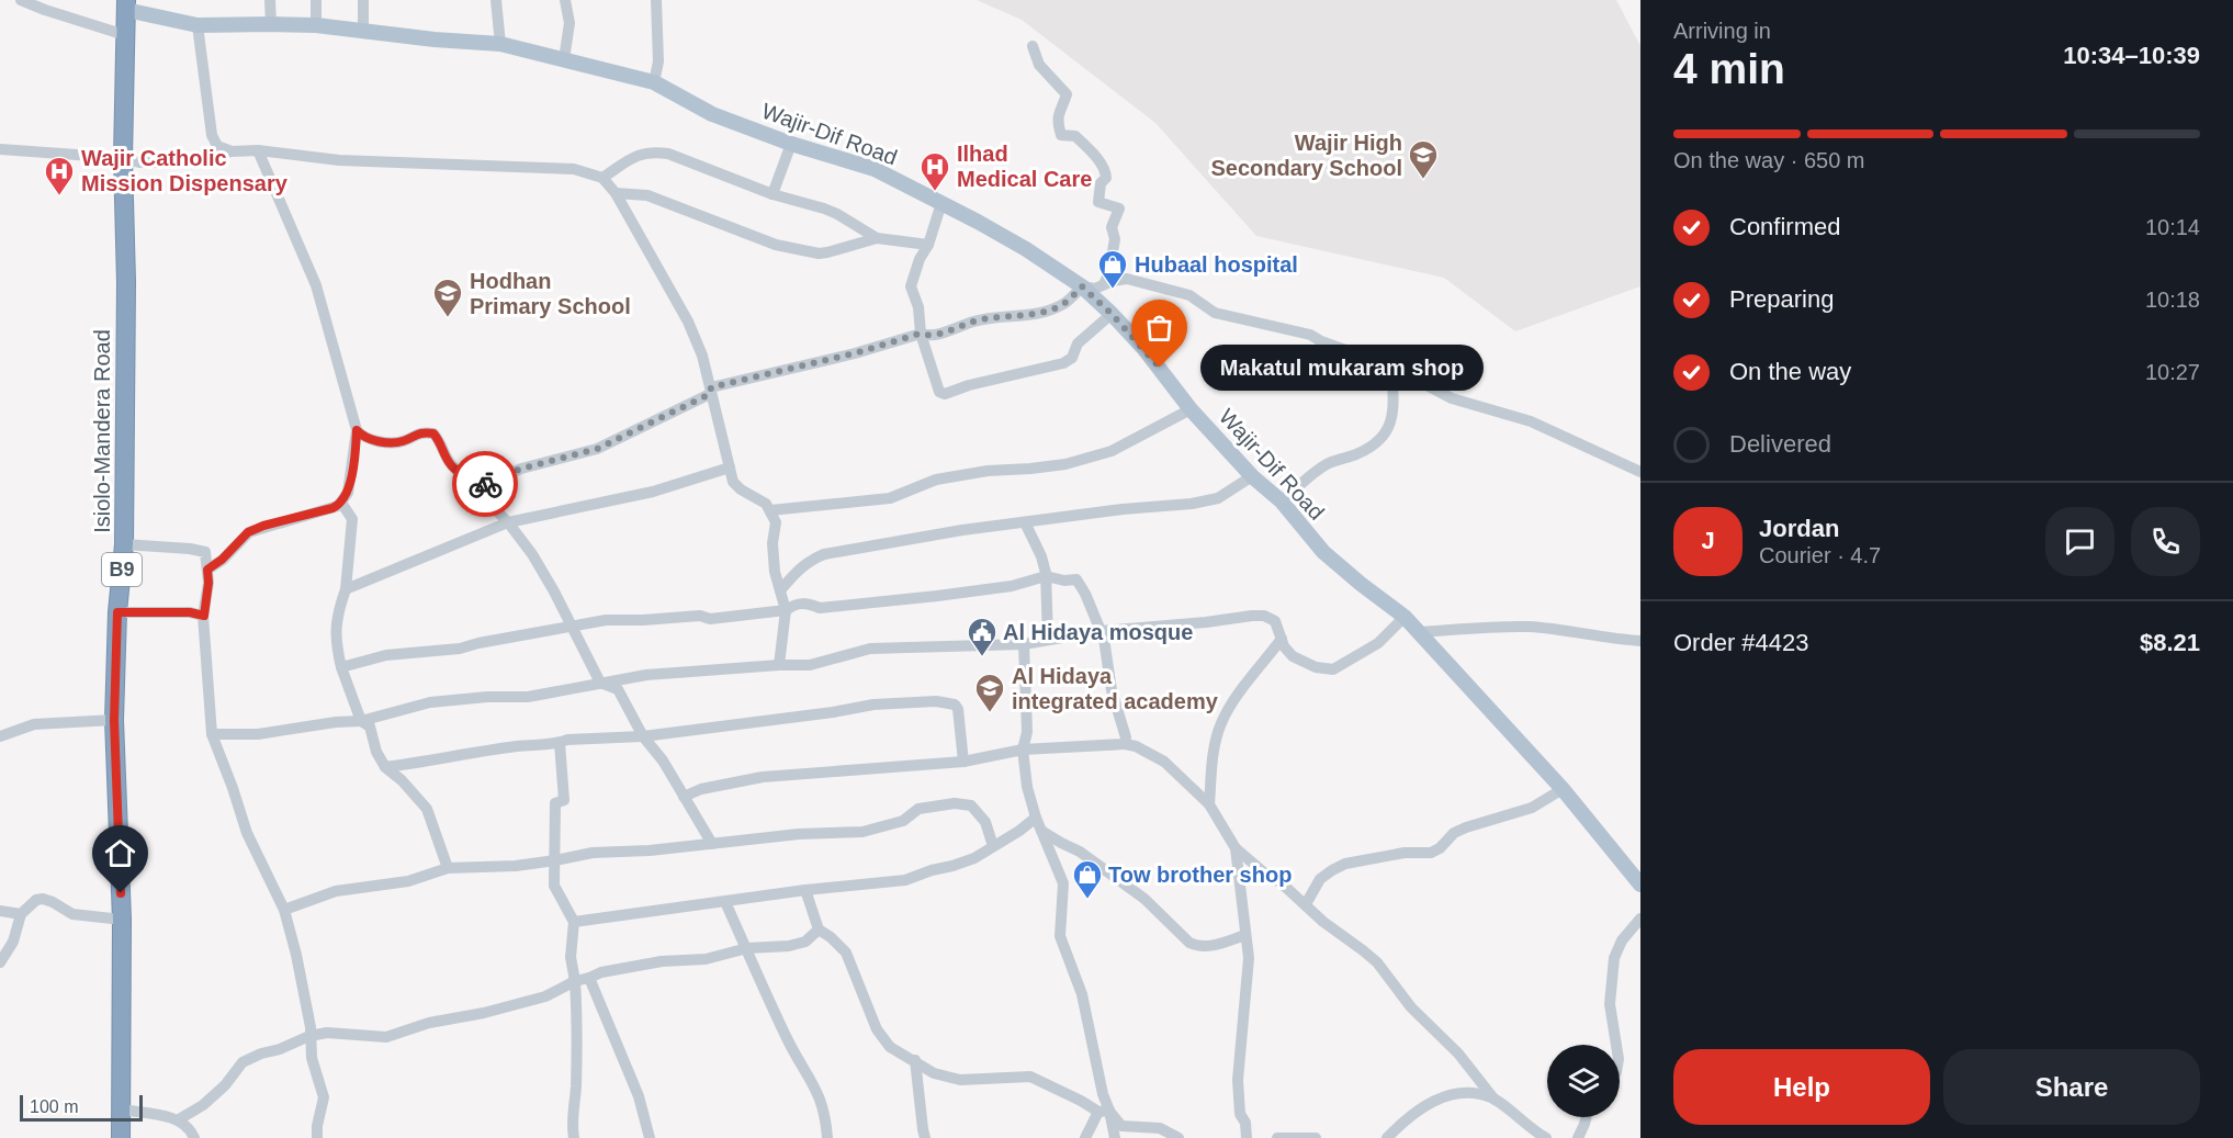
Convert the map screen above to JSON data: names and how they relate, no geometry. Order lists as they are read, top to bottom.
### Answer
{
  "streets": {
    "highway": ["Isiolo-Mandera Road", "B9"],
    "main road": ["Wajir-Dif Road"]
  },
  "crossings": [
    ["Wajir-Dif Road", "Isiolo-Mandera Road"]
  ],
  "places": {
    "school or university": ["Wajir High Secondary School", "Hodhan Primary School", "Al Hidaya integrated academy"],
    "hospital": ["Ilhad Medical Care", "Wajir Catholic Mission Dispensary"],
    "shop": ["Hubaal hospital", "Tow brother shop"],
    "other": ["Makatul mukaram shop"],
    "public building": ["Al Hidaya mosque"]
  },
  "scale_bar": "100 m",
  "page": {
    "heading": ["4 min", "Arriving in", "10:34–10:39"],
    "panel": [
      "Jordan",
      "Courier · 4.7",
      "Order #4423",
      "$8.21"
    ],
    "bar": "On the way · 650 m",
    "list": [
      ["Confirmed", "10:14"],
      ["Preparing", "10:18"],
      ["On the way", "10:27"],
      "Delivered"
    ],
    "bubble": "Makatul mukaram shop",
    "round": "J",
    "buttons": ["Help", "Share"],
    "scale": "100 m"
  }
}
